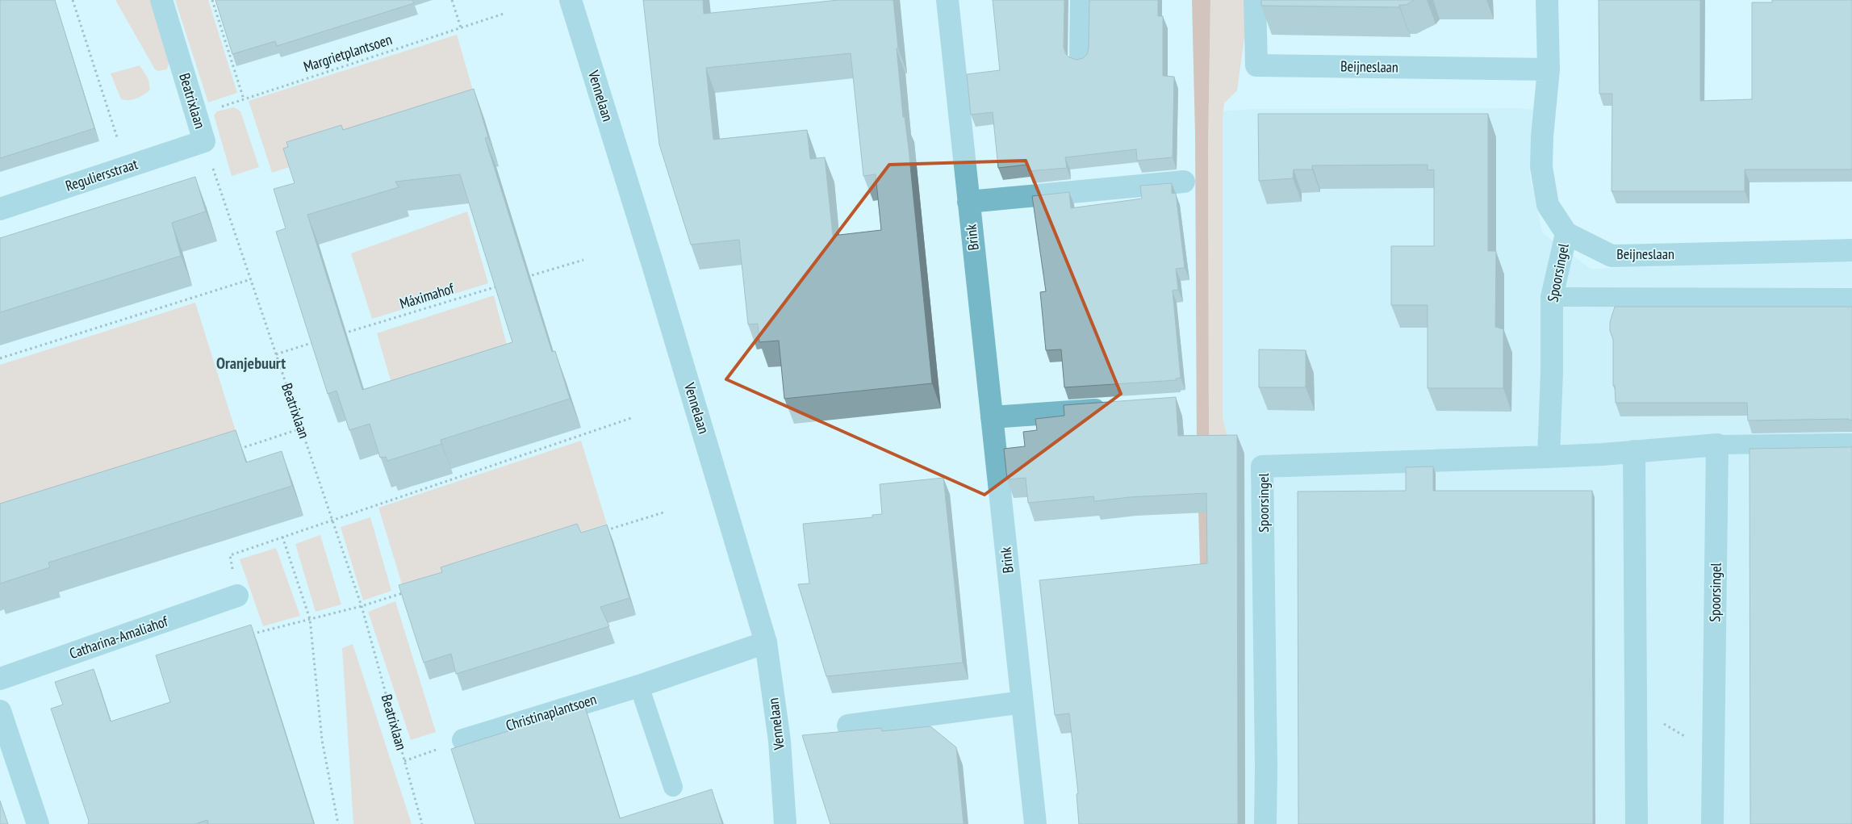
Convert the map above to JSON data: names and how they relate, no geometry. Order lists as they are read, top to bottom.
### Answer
{
  "streets": {
    "street": [
      "Beijneslaan",
      "Vennelaan",
      "Beatrixlaan",
      "Reguliersstraat",
      "Brink",
      "Spoorsingel",
      "Catharina-Amaliahof",
      "Christinaplantsoen"
    ],
    "path": ["Margrietplantsoen", "Máximahof"]
  },
  "crossings": [
    ["Margrietplantsoen", "Beatrixlaan"],
    ["Beijneslaan", "Spoorsingel"],
    ["Vennelaan", "Christinaplantsoen"],
    ["Beatrixlaan", "Reguliersstraat"]
  ],
  "districts": ["Oranjebuurt"]
}
